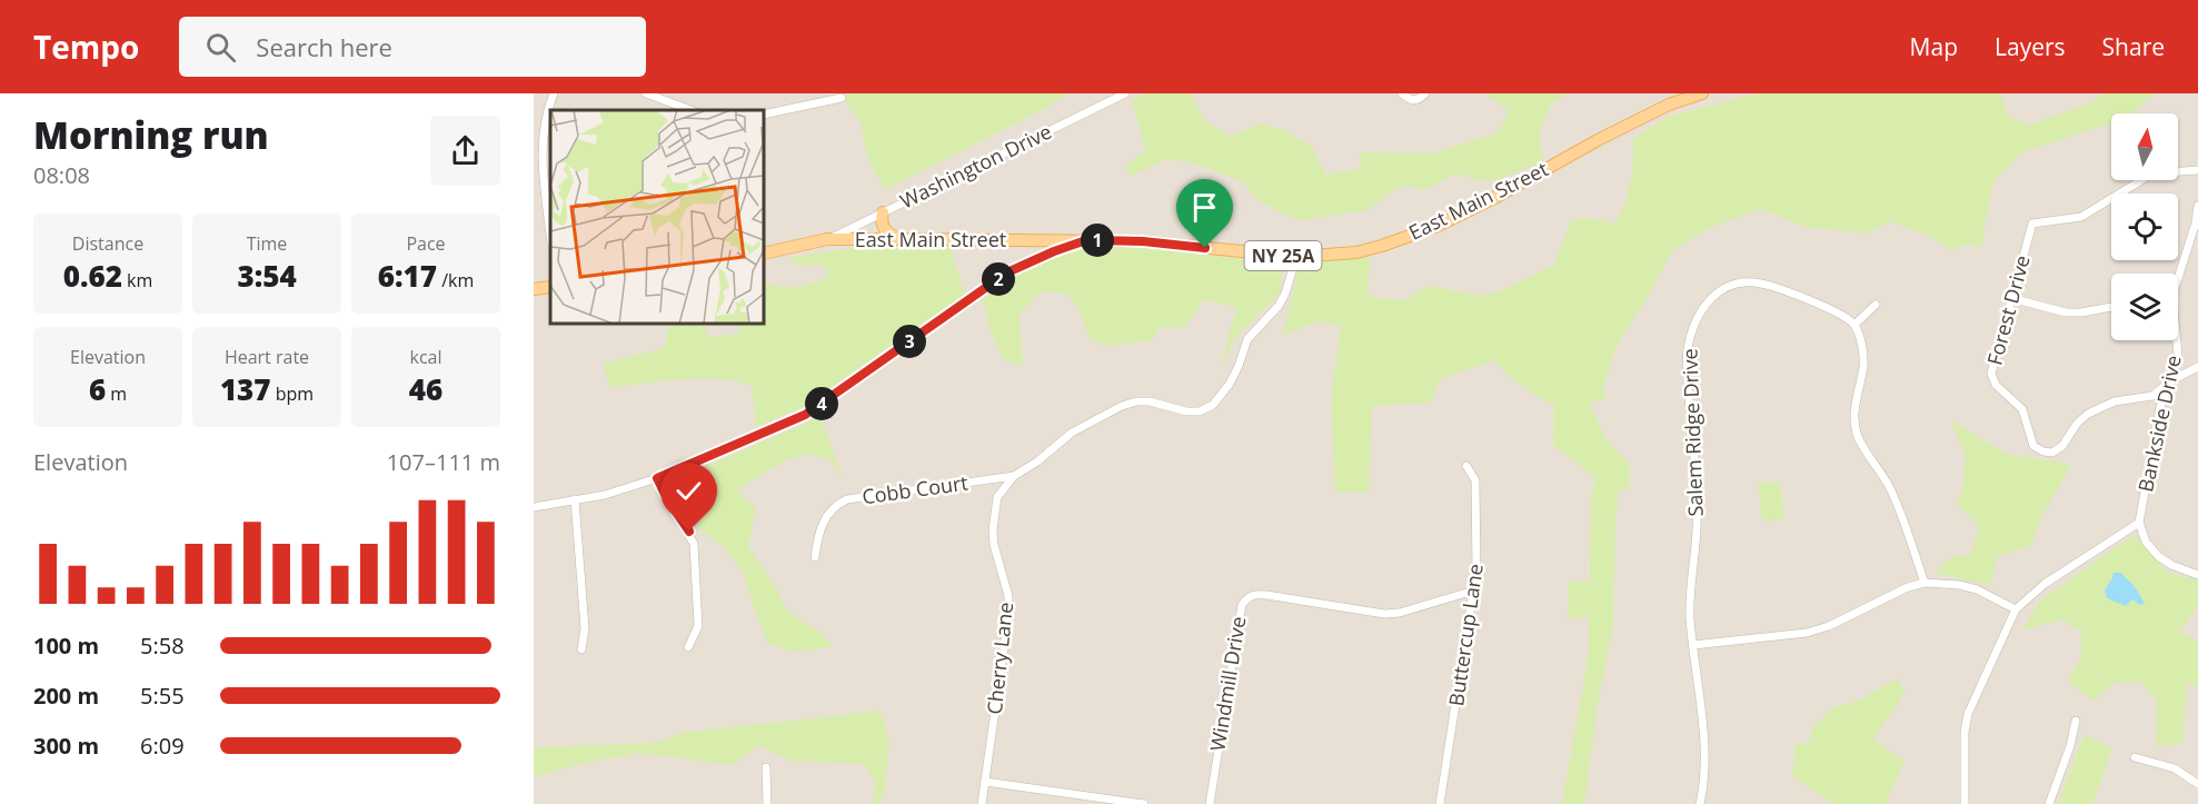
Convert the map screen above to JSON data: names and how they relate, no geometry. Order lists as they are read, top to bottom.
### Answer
{
  "streets": {
    "main road": ["East Main Street", "NY 25A"],
    "street": [
      "Washington Drive",
      "Forest Drive",
      "Bankside Drive",
      "Salem Ridge Drive",
      "Cobb Court",
      "Buttercup Lane",
      "Cherry Lane",
      "Windmill Drive"
    ]
  },
  "crossings": [
    ["Washington Drive", "East Main Street"],
    ["East Main Street", "Cherry Lane"],
    ["Forest Drive", "Bankside Drive"],
    ["Cobb Court", "Cherry Lane"],
    ["Buttercup Lane", "Windmill Drive"]
  ],
  "north": "top",
  "page": {
    "header": "Tempo",
    "search": "Search here",
    "nav": ["Map", "Layers", "Share"],
    "heading": ["Morning run", "08:08"],
    "stats": [
      ["Distance", "0.62 km"],
      ["Time", "3:54"],
      ["Pace", "6:17 /km"],
      ["Elevation", "6 m"],
      ["Heart rate", "137 bpm"],
      ["kcal", "46"]
    ],
    "pins": [
      "1",
      "2",
      "3",
      "4"
    ],
    "chart": ["Elevation", "107–111 m"],
    "list": [
      {
        "name": "100 m",
        "note": "5:58"
      },
      {
        "name": "200 m",
        "note": "5:55"
      },
      {
        "name": "300 m",
        "note": "6:09"
      }
    ]
  }
}
